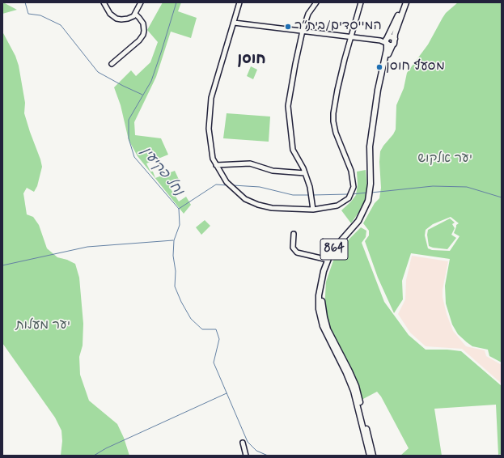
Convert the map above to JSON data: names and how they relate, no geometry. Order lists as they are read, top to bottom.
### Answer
{
  "streets": {
    "main road": ["864"]
  },
  "districts": ["חוסן"],
  "water": ["נחל פקיעין"],
  "parks": ["יער אלקוש", "יער מעלות"],
  "places": ["המייסדים/בית״ר", "מסעף חוסן"]
}
